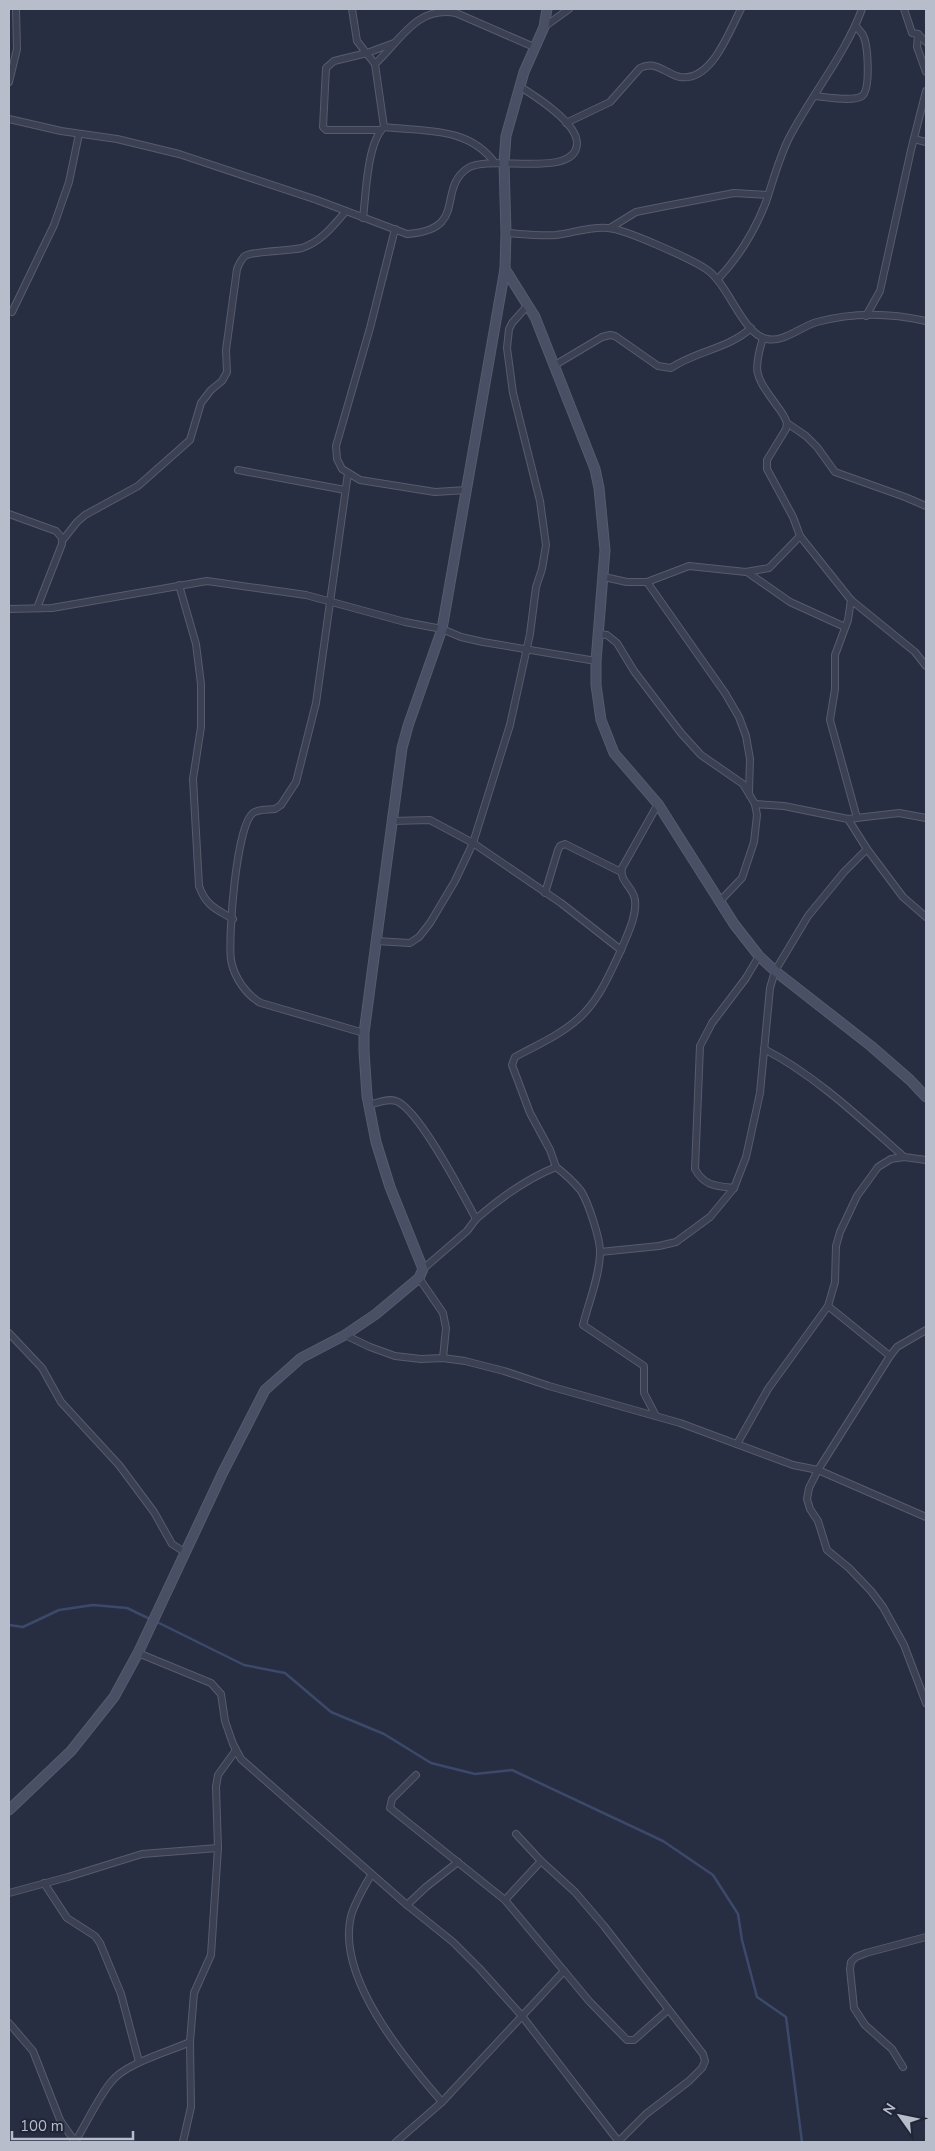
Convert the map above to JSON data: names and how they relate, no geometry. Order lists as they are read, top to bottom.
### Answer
{
  "scale_bar": "100 m",
  "north": "top left"
}
